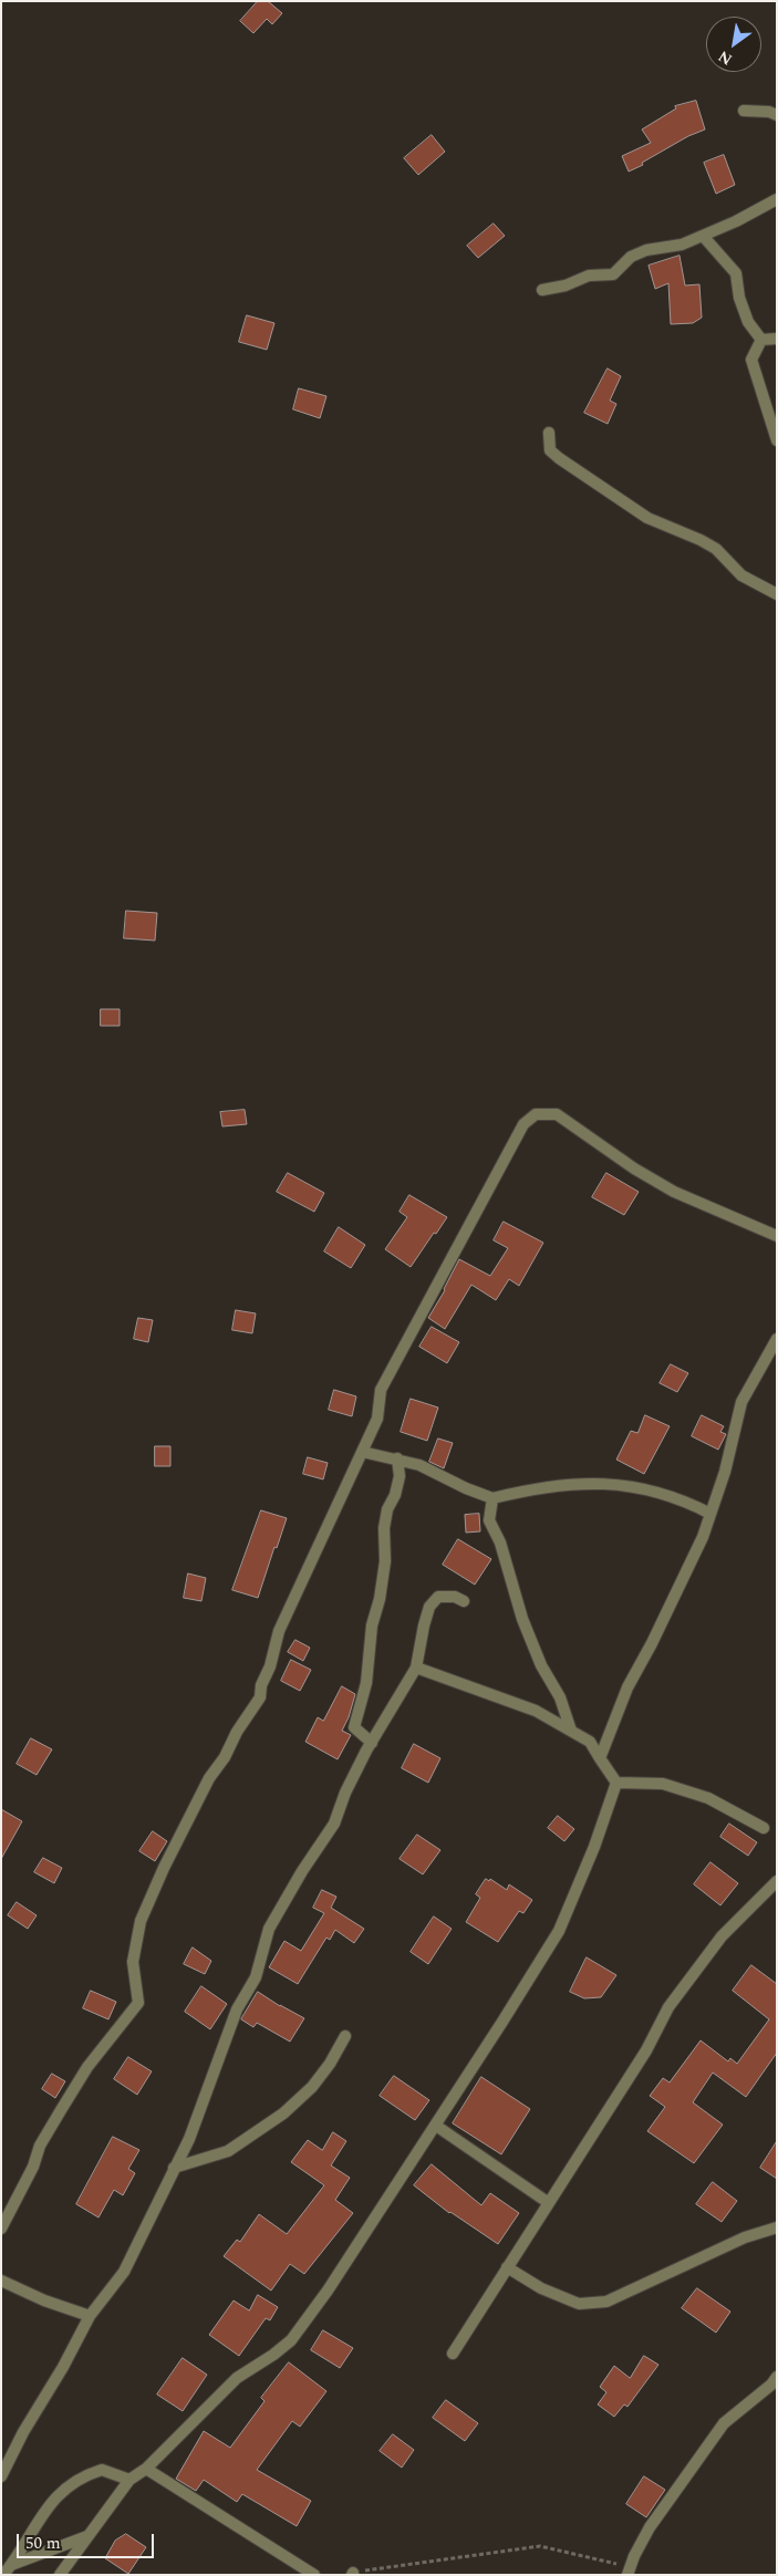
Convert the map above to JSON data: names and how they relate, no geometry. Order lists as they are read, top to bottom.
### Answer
{
  "scale_bar": "50 m",
  "north": "bottom left"
}
